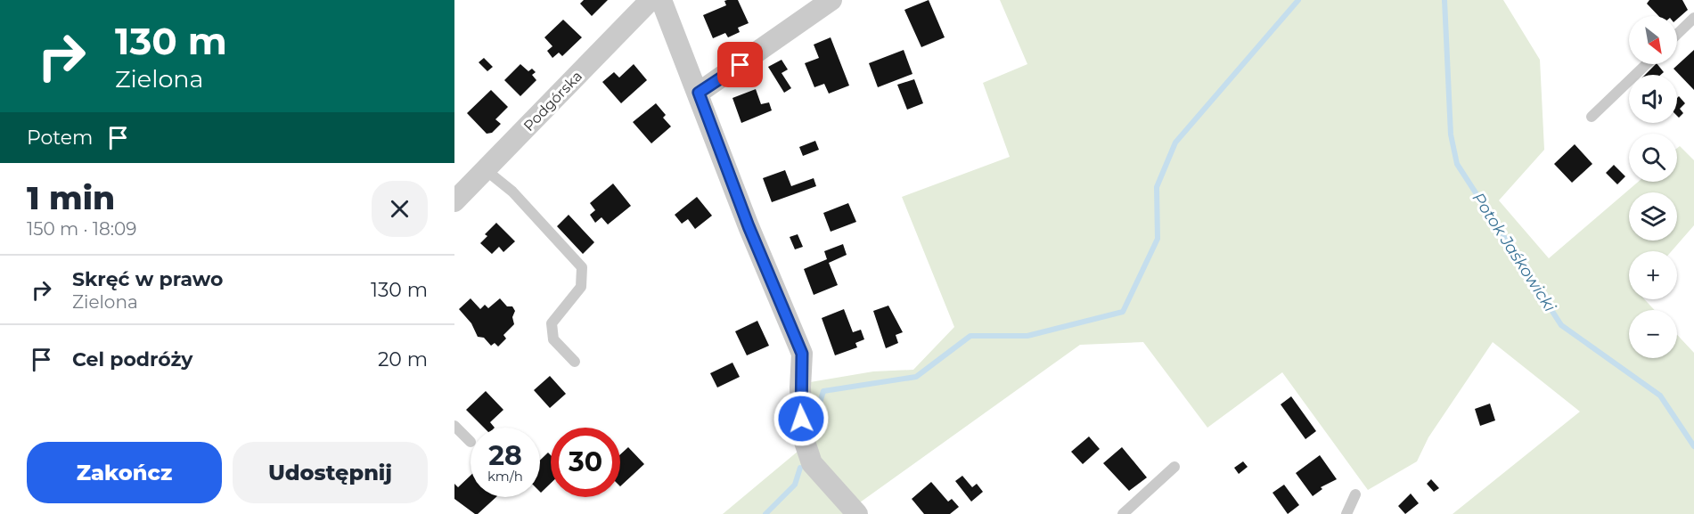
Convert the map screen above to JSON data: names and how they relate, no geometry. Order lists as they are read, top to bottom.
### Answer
{
  "streets": {
    "street": ["Podgórska"]
  },
  "water": ["Potok Jaśkowicki"],
  "north": "bottom right",
  "page": {
    "turn": ["130 m", "Zielona"],
    "map_buttons": ["+", "−"],
    "then": "Potem",
    "heading": ["1 min", "150 m · 18:09"],
    "list": [
      {
        "name": "Skręć w prawo",
        "note": "Zielona",
        "value": "130 m"
      },
      {
        "name": "Cel podróży",
        "value": "20 m"
      }
    ],
    "speed": "28 km/h",
    "limit": "30",
    "buttons": ["Zakończ", "Udostępnij"]
  }
}
